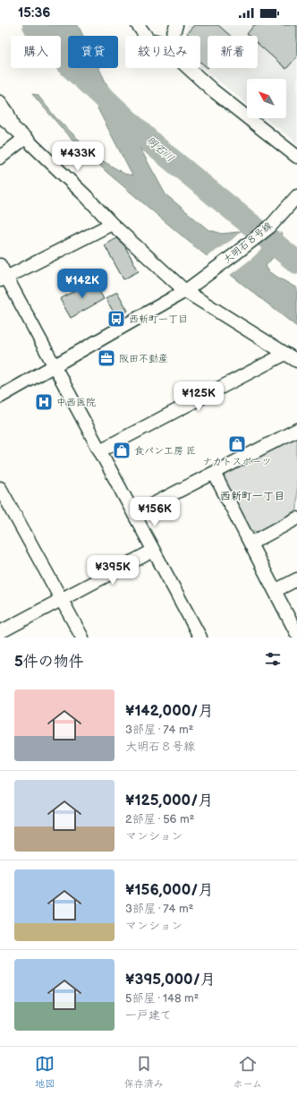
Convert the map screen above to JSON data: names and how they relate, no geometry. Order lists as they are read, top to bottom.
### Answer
{
  "streets": {
    "street": ["大明石８号線"]
  },
  "districts": ["西新町一丁目"],
  "water": ["明石川"],
  "places": {
    "bus stop": ["西新町一丁目"],
    "office": ["阪田不動産"],
    "hospital": ["中西医院"],
    "shop": ["ナカトスポーツ", "食パン工房 匠"]
  },
  "north": "top left",
  "page": {
    "status": "15:36",
    "chip": [
      "購入",
      "賃貸",
      "絞り込み",
      "新着"
    ],
    "price": [
      "¥433K",
      "¥142K",
      "¥125K",
      "¥156K",
      "¥395K"
    ],
    "heading": "5件の物件",
    "list": [
      {
        "name": "¥142,000/月",
        "note": "3部屋 · 74 m² · 大明石８号線"
      },
      {
        "name": "¥125,000/月",
        "note": "2部屋 · 56 m² · マンション"
      },
      {
        "name": "¥156,000/月",
        "note": "3部屋 · 74 m² · マンション"
      },
      {
        "name": "¥395,000/月",
        "note": "5部屋 · 148 m² · 一戸建て"
      }
    ],
    "tabs": ["地図", "保存済み", "ホーム"]
  }
}
